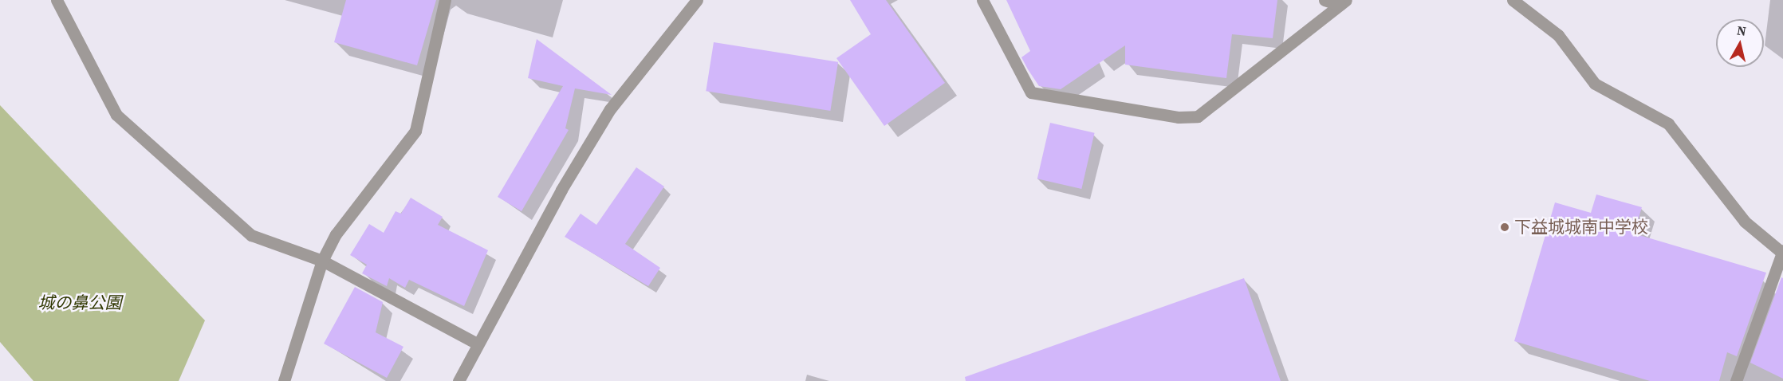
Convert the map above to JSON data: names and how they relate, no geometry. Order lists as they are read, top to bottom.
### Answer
{
  "parks": ["城の鼻公園"],
  "places": ["下益城城南中学校"],
  "north": "top"
}
